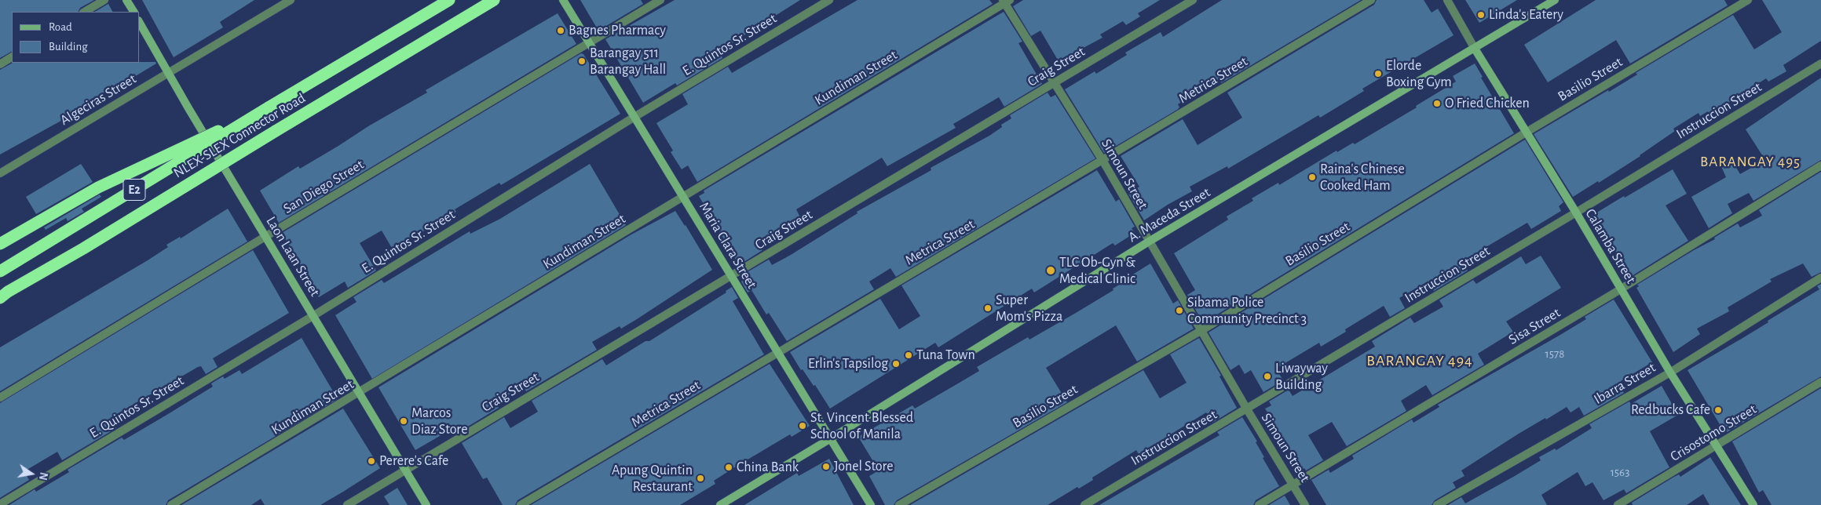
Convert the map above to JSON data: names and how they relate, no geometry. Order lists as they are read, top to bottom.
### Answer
{
  "streets": {
    "highway": ["NLEX-SLEX Connector Road", "E2"],
    "street": [
      "E. Quintos Sr. Street",
      "Craig Street",
      "Kundiman Street",
      "Basilio Street",
      "Metrica Street",
      "Algeciras Street",
      "Instruccion Street",
      "Simoun Street",
      "San Diego Street",
      "A. Maceda Street",
      "Maria Clara Street",
      "Calamba Street",
      "Laon Laan Street",
      "Sisa Street",
      "Ibarra Street",
      "Crisostomo Street"
    ]
  },
  "crossings": [
    ["E. Quintos Sr. Street", "Maria Clara Street"],
    ["E. Quintos Sr. Street", "Laon Laan Street"],
    ["Craig Street", "Simoun Street"],
    ["Craig Street", "Maria Clara Street"],
    ["Craig Street", "Laon Laan Street"],
    ["Kundiman Street", "Simoun Street"],
    ["Kundiman Street", "Maria Clara Street"],
    ["Kundiman Street", "Laon Laan Street"],
    ["Basilio Street", "Simoun Street"],
    ["Basilio Street", "Calamba Street"],
    ["Metrica Street", "Simoun Street"],
    ["Metrica Street", "Maria Clara Street"],
    ["Algeciras Street", "Laon Laan Street"],
    ["Instruccion Street", "Simoun Street"],
    ["Instruccion Street", "Calamba Street"],
    ["Simoun Street", "A. Maceda Street"],
    ["Simoun Street", "Sisa Street"],
    ["San Diego Street", "Maria Clara Street"],
    ["San Diego Street", "Laon Laan Street"],
    ["A. Maceda Street", "Maria Clara Street"],
    ["A. Maceda Street", "Calamba Street"],
    ["Calamba Street", "Sisa Street"],
    ["Calamba Street", "Ibarra Street"],
    ["Calamba Street", "Crisostomo Street"]
  ],
  "districts": ["BARANGAY 495", "BARANGAY 494"],
  "places": [
    "Linda's Eatery",
    "Bagnes Pharmacy",
    "Barangay 511 Barangay Hall",
    "Elorde Boxing Gym",
    "O Fried Chicken",
    "Raina's Chinese Cooked Ham",
    "TLC Ob-Gyn & Medical Clinic",
    "Super Mom's Pizza",
    "Sibama Police Community Precinct 3",
    "Tuna Town",
    "Erlin's Tapsilog",
    "Liwayway Building",
    "Redbucks Cafe",
    "Marcos Diaz Store",
    "St. Vincent Blessed School of Manila",
    "Perere's Cafe",
    "Jonel Store",
    "China Bank",
    "Apung Quintin Restaurant"
  ],
  "house_numbers": ["1578", "1563"],
  "legend": ["Road", "Building"],
  "north": "right"
}
